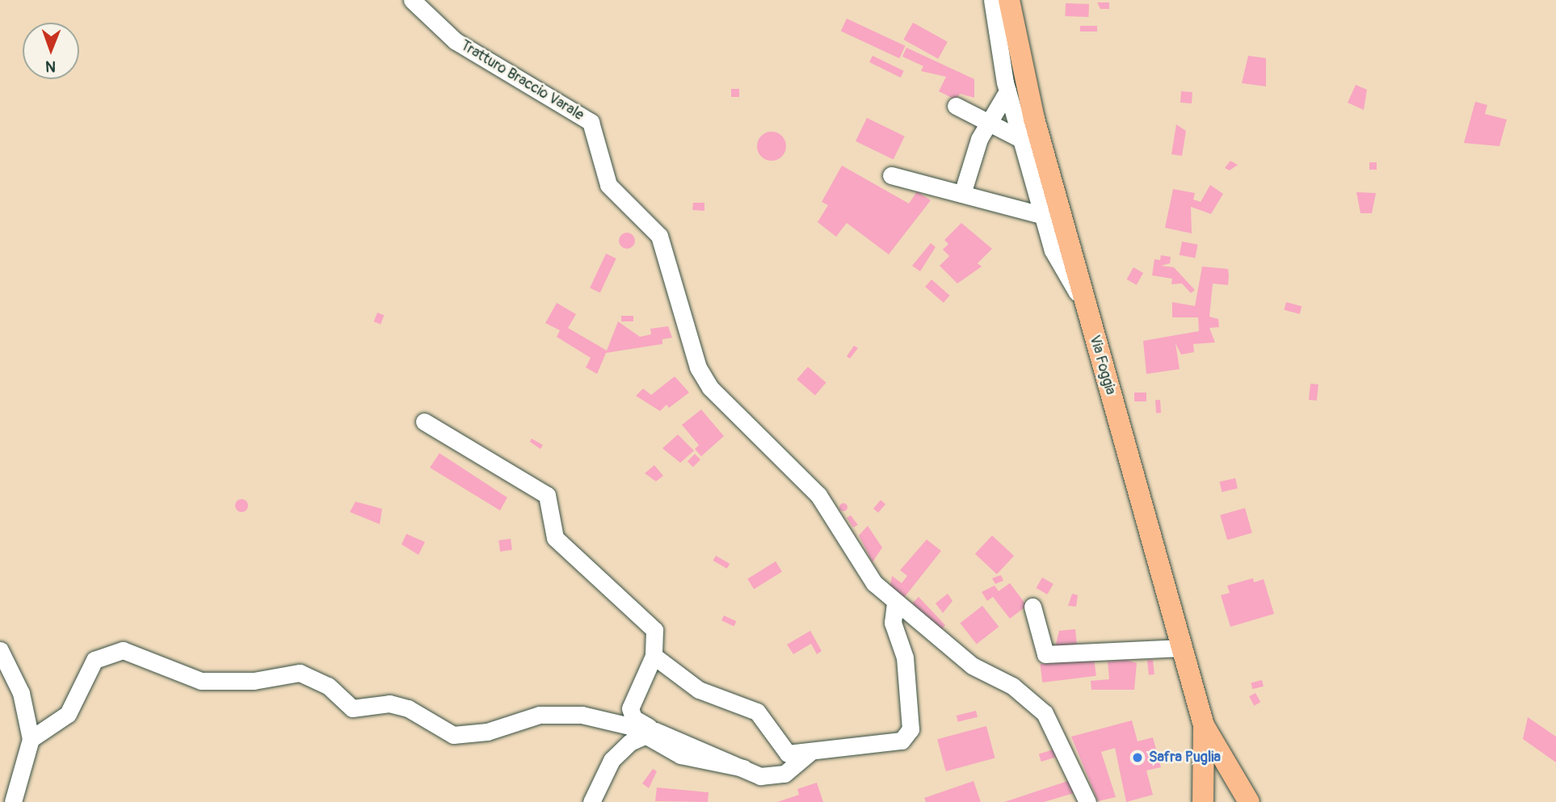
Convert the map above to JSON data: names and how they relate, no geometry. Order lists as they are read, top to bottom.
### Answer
{
  "streets": {
    "main road": ["Via Foggia"],
    "street": ["Tratturo Braccio Varale"]
  },
  "places": ["Safra Puglia"],
  "north": "bottom"
}
